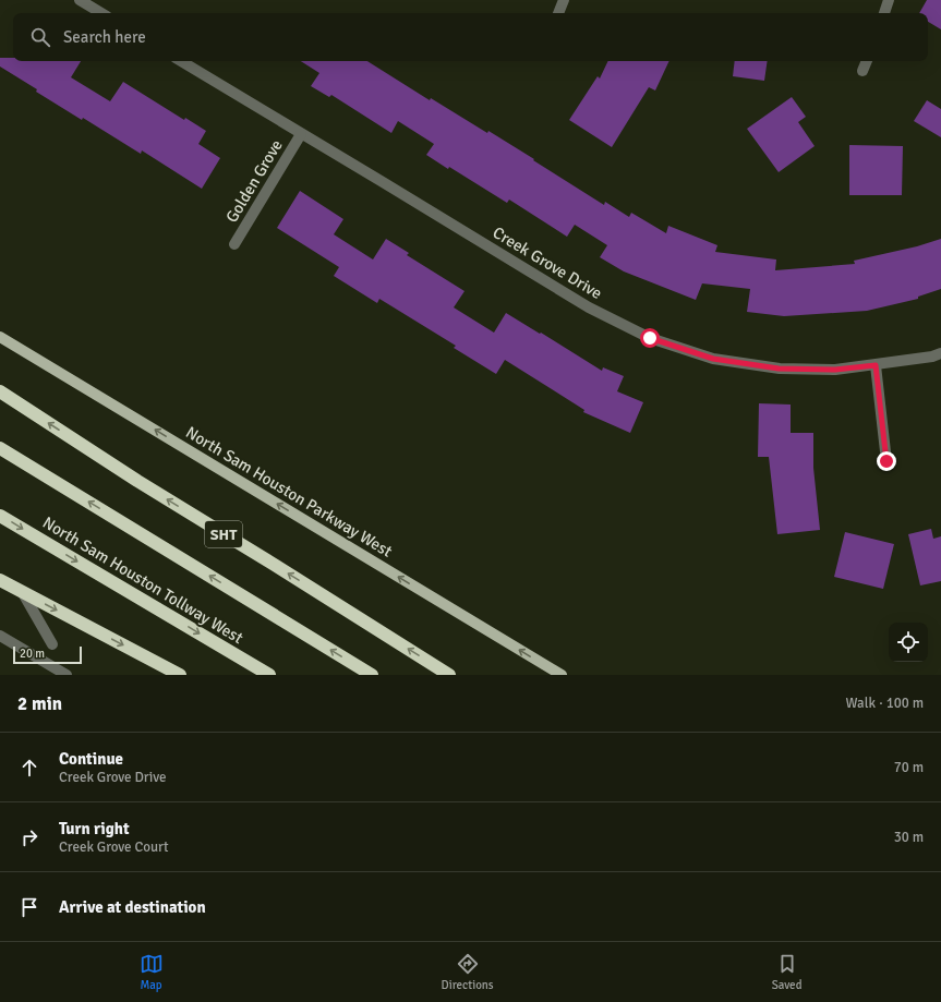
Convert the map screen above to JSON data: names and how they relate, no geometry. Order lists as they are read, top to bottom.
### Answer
{
  "streets": {
    "highway": ["SHT", "North Sam Houston Tollway West"],
    "main road": ["North Sam Houston Parkway West"],
    "street": ["Golden Grove", "Creek Grove Drive"]
  },
  "crossings": [
    ["Golden Grove", "Creek Grove Drive"]
  ],
  "one_way": ["North Sam Houston Parkway West"],
  "scale_bar": "20 m",
  "page": {
    "search": "Search here",
    "scale": "20 m",
    "heading": ["2 min", "Walk · 100 m"],
    "list": [
      ["Continue", "Creek Grove Drive", "70 m"],
      ["Turn right", "Creek Grove Court", "30 m"],
      "Arrive at destination"
    ],
    "nav": ["Map", "Directions", "Saved"]
  }
}
